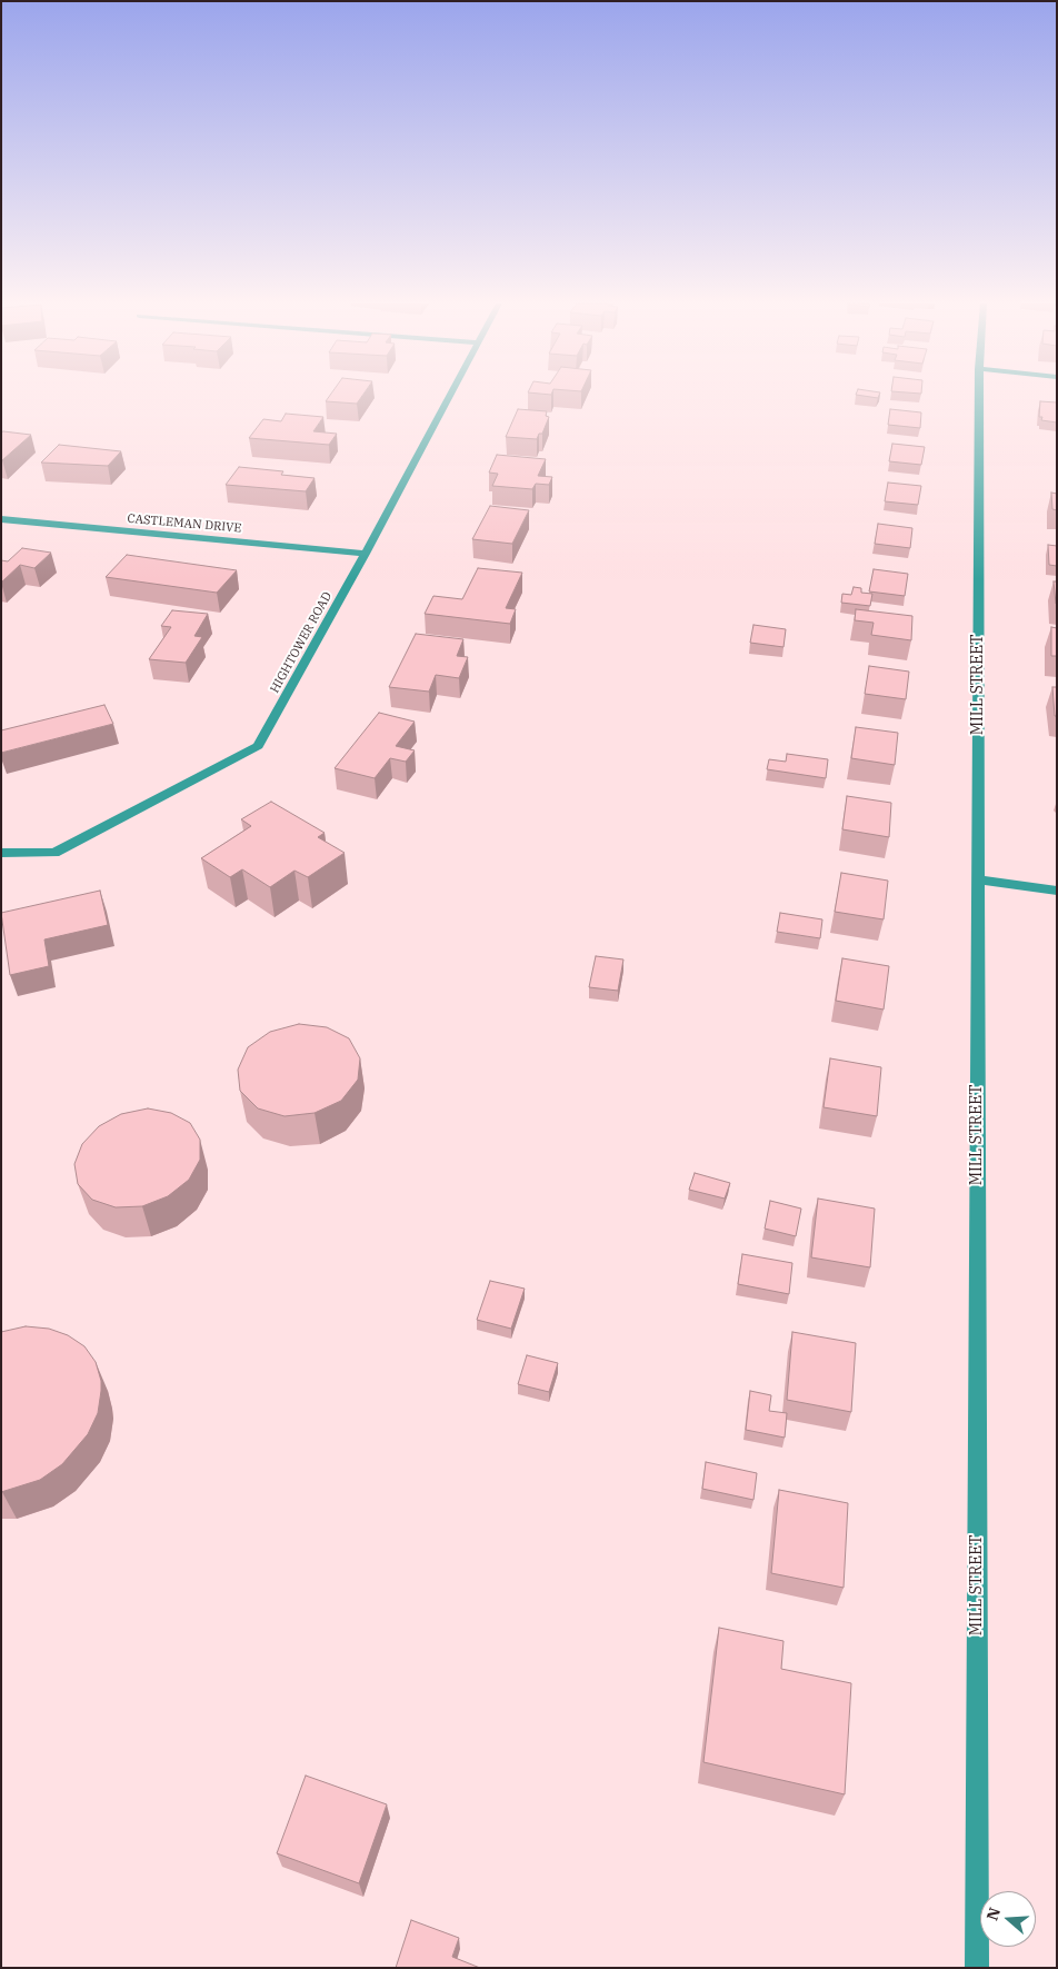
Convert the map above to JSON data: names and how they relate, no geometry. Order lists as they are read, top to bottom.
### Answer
{
  "streets": {
    "street": ["CASTLEMAN DRIVE", "HIGHTOWER ROAD", "MILL STREET"]
  },
  "crossings": [
    ["CASTLEMAN DRIVE", "HIGHTOWER ROAD"]
  ],
  "north": "left"
}
